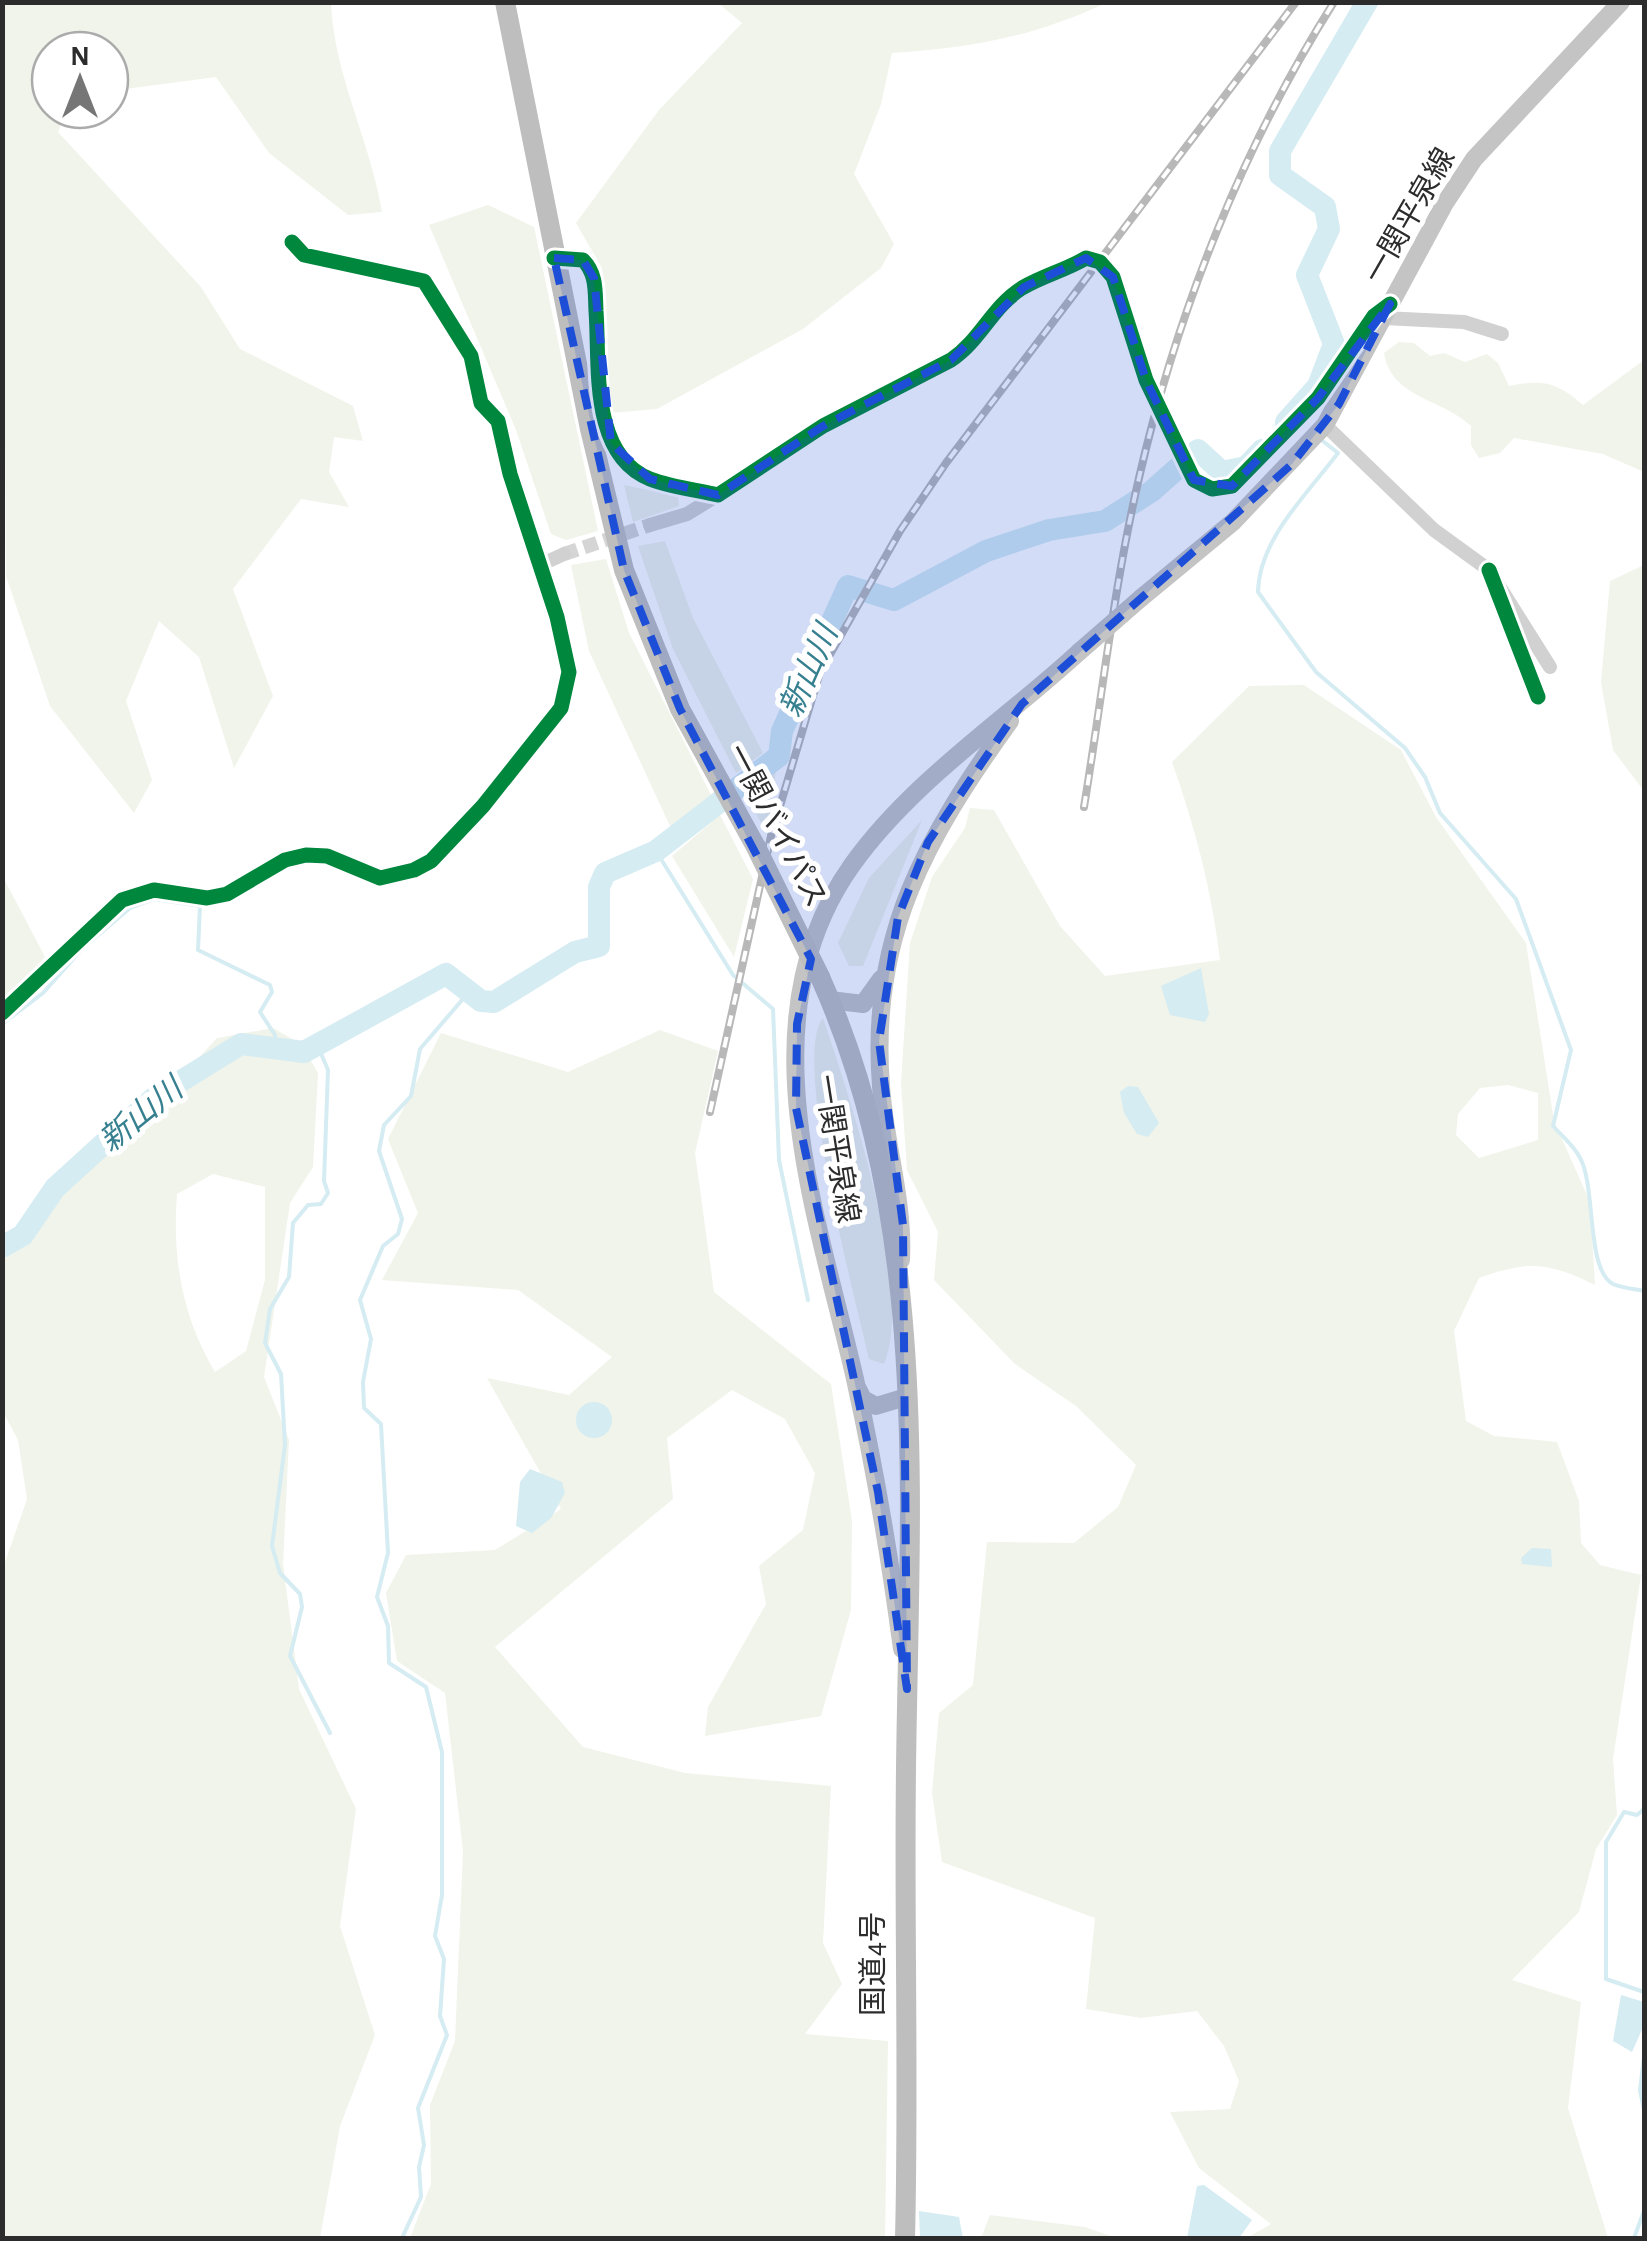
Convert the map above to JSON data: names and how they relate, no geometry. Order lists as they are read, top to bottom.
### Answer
{
  "streets": {
    "highway": ["一関バイパス", "国道4号"],
    "main road": ["一関平泉線"]
  },
  "crossings": [
    ["一関平泉線", "一関バイパス"],
    ["一関平泉線", "国道4号"],
    ["一関バイパス", "国道4号"]
  ],
  "water": ["新山川"],
  "north": "top"
}
